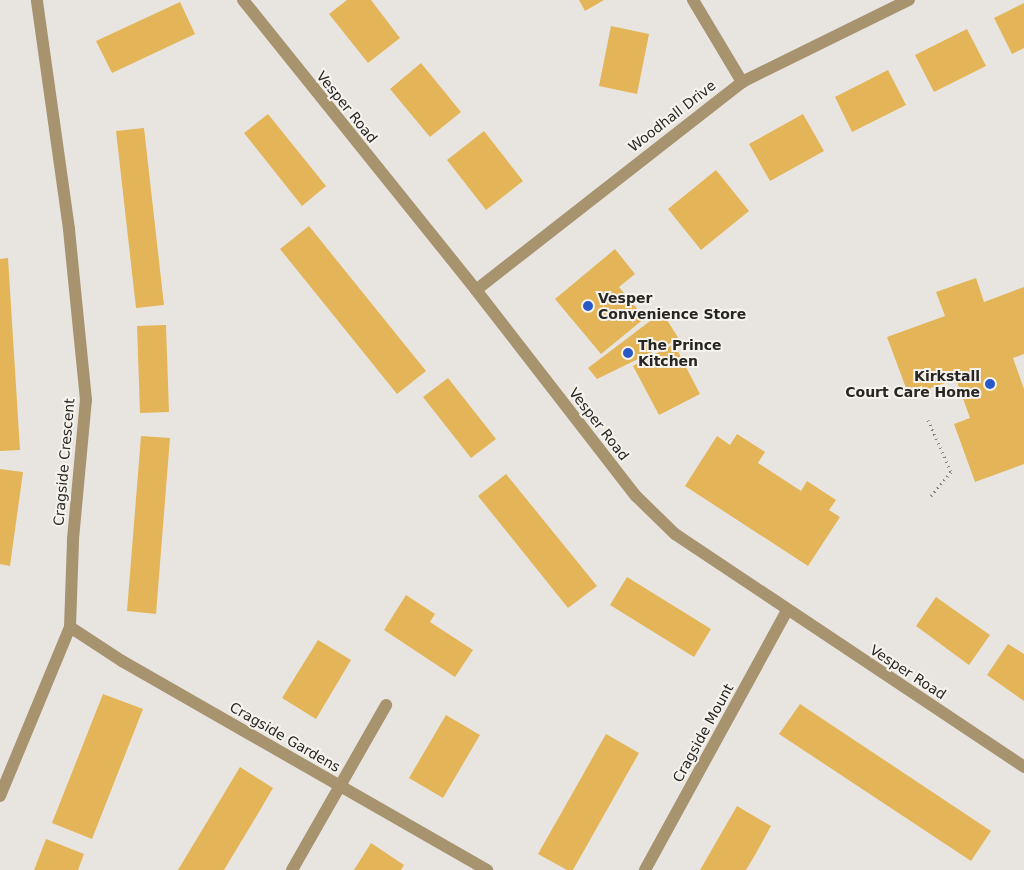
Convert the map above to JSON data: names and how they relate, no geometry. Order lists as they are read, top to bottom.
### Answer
{
  "streets": {
    "street": [
      "Vesper Road",
      "Woodhall Drive",
      "Cragside Crescent",
      "Cragside Mount",
      "Cragside Gardens"
    ]
  },
  "crossings": [
    ["Vesper Road", "Woodhall Drive"],
    ["Vesper Road", "Cragside Mount"],
    ["Cragside Crescent", "Cragside Gardens"]
  ],
  "places": ["Vesper Convenience Store", "The Prince Kitchen", "Kirkstall Court Care Home"]
}
